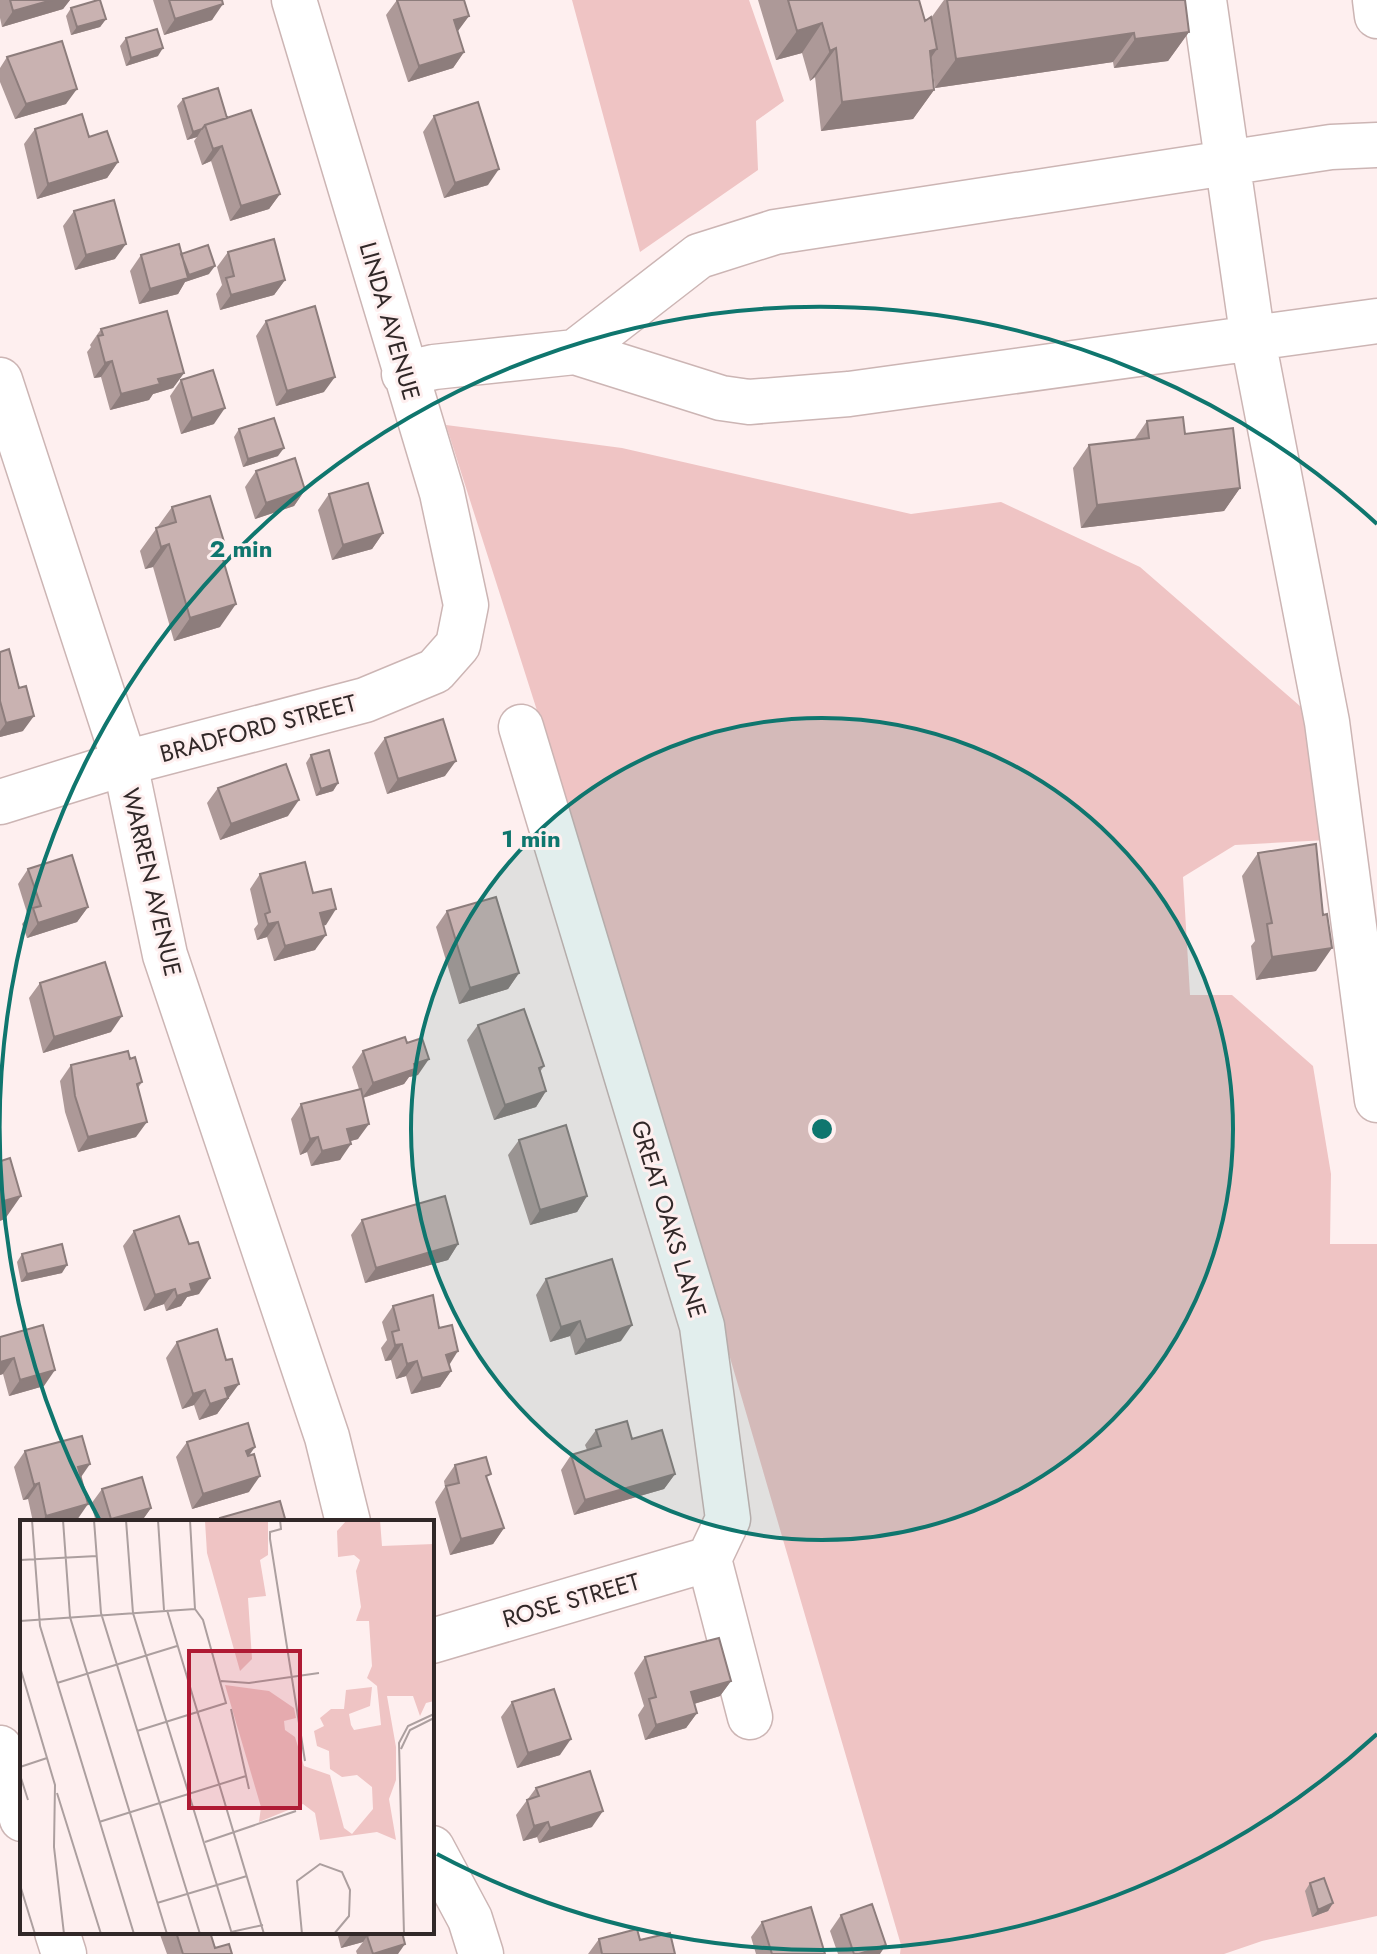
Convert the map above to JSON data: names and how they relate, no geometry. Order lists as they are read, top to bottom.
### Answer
{
  "streets": {
    "street": [
      "LINDA AVENUE",
      "BRADFORD STREET",
      "WARREN AVENUE",
      "GREAT OAKS LANE",
      "ROSE STREET"
    ]
  },
  "crossings": [
    ["LINDA AVENUE", "BRADFORD STREET"],
    ["BRADFORD STREET", "WARREN AVENUE"],
    ["GREAT OAKS LANE", "ROSE STREET"]
  ],
  "rings": ["2 min", "1 min"]
}
